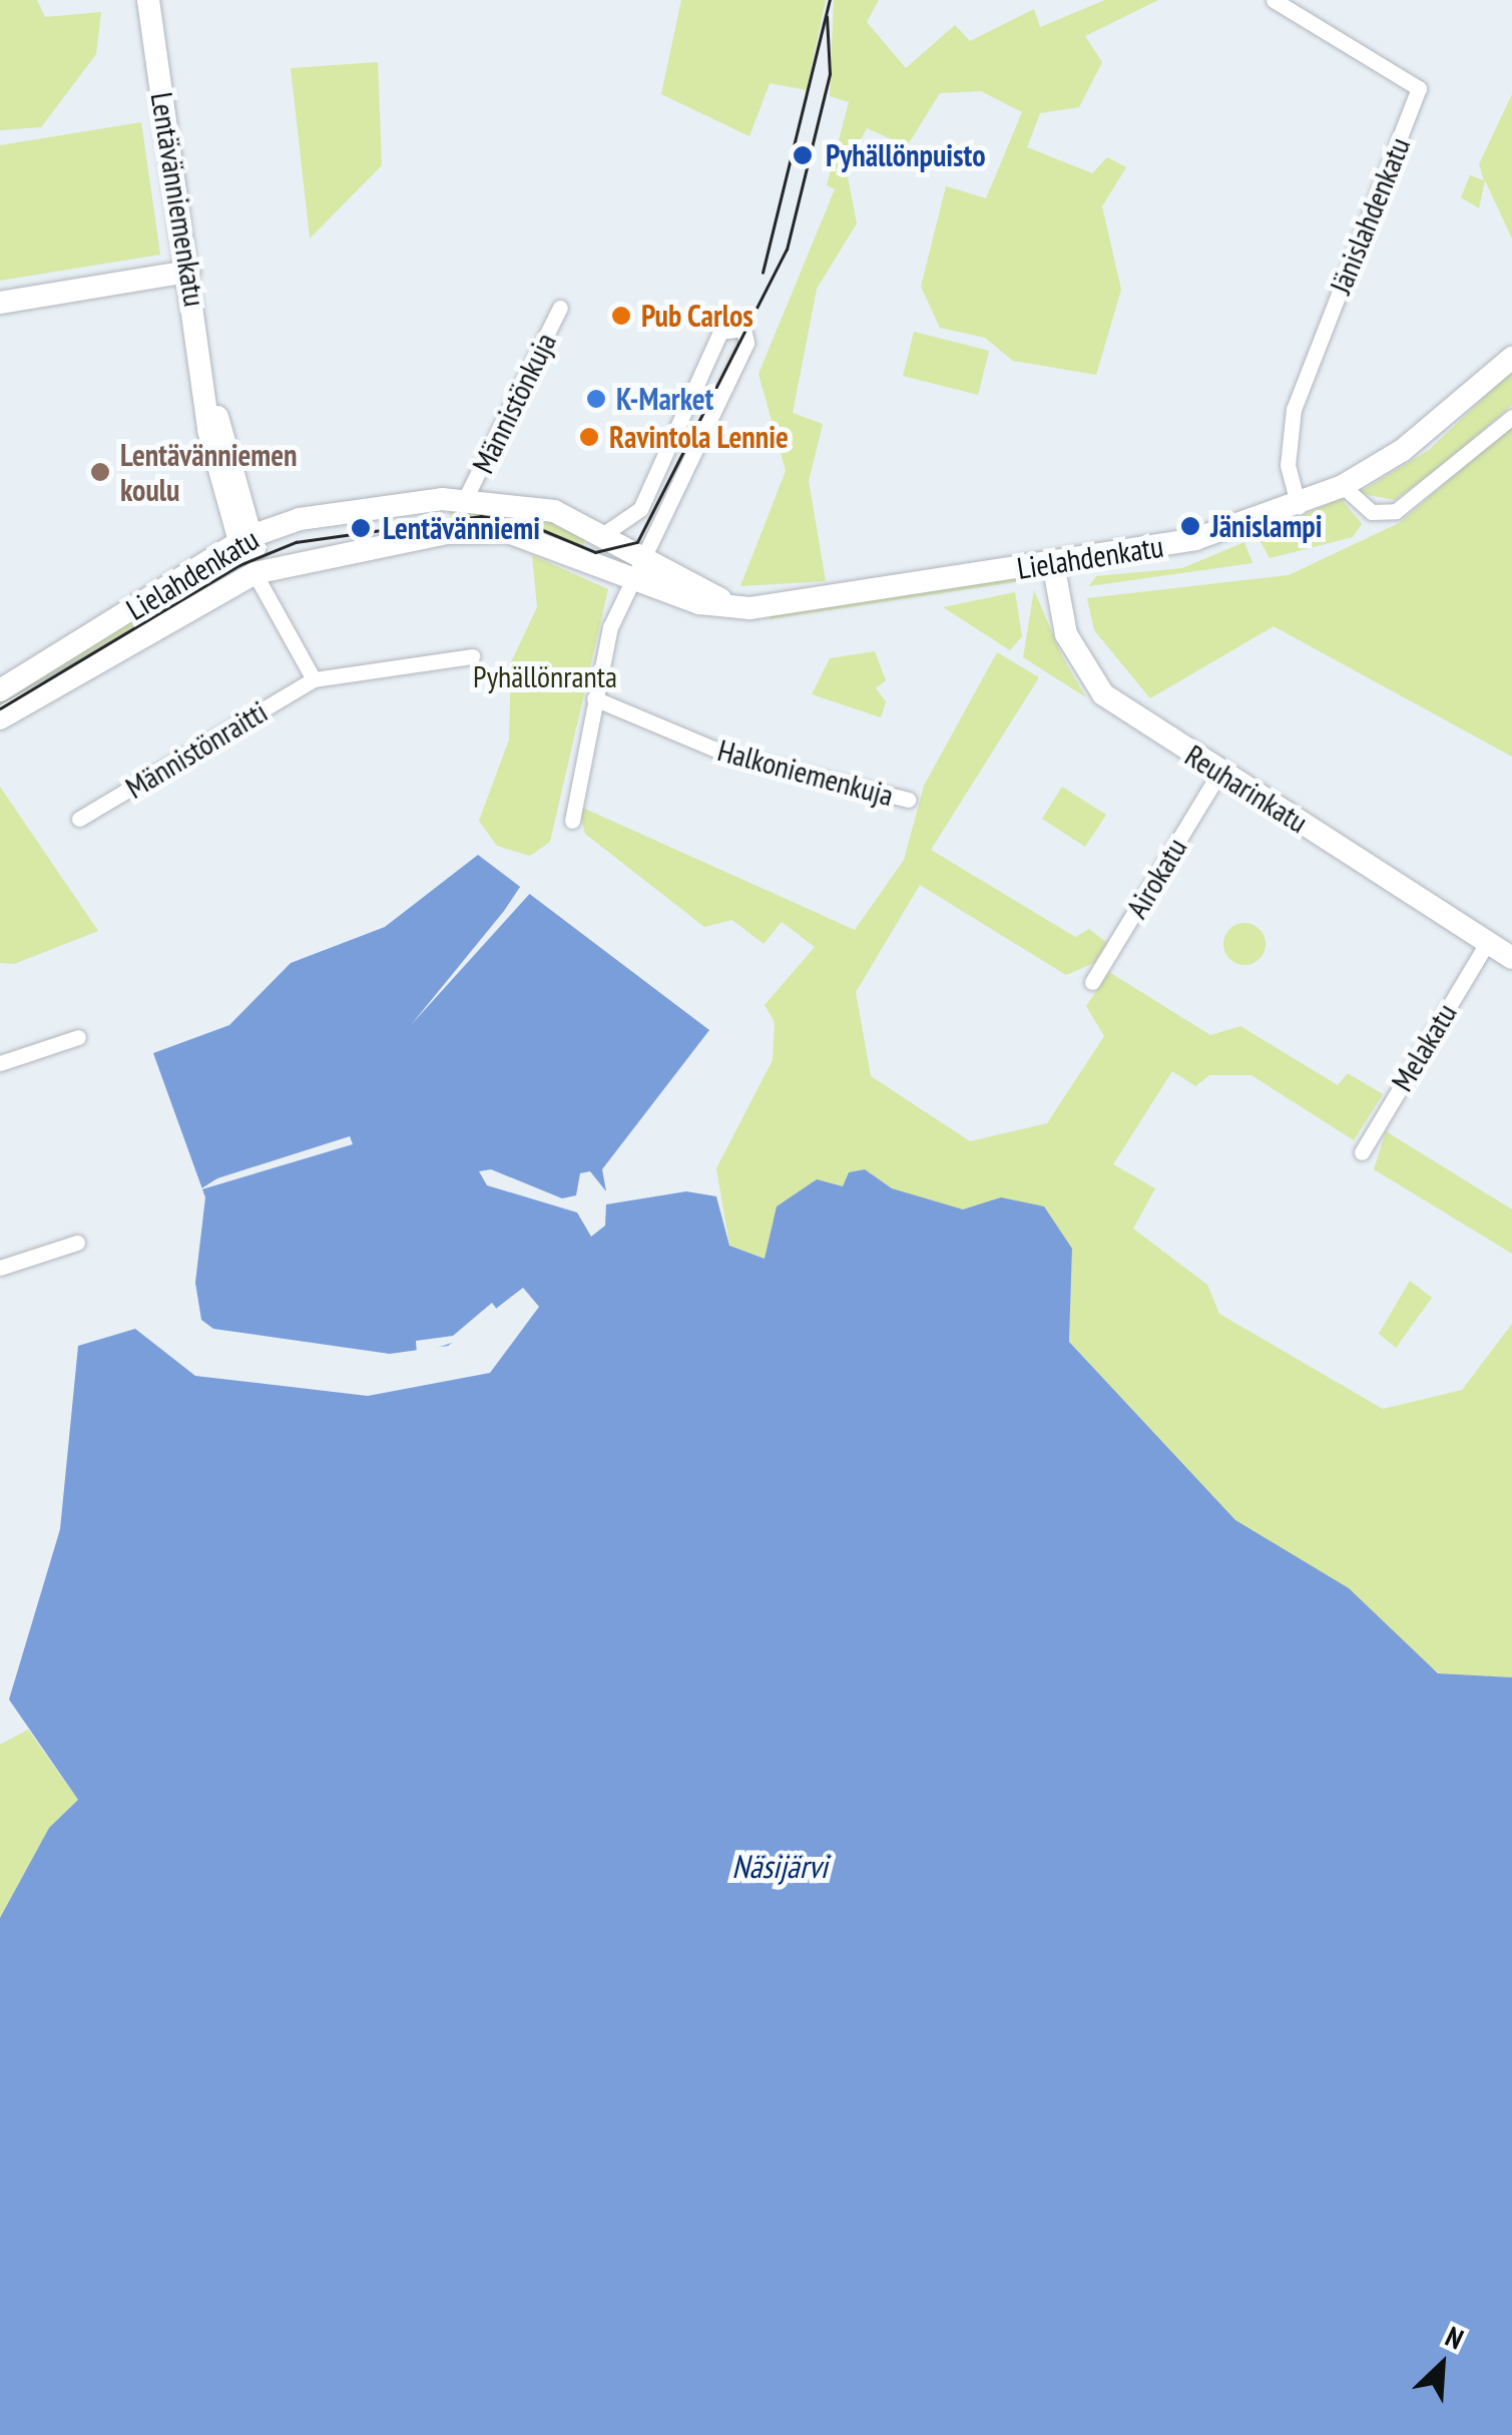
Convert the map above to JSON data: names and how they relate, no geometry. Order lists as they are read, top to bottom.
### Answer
{
  "streets": {
    "main road": ["Lentävänniemenkatu", "Lielahdenkatu", "Reuharinkatu"],
    "street": [
      "Jänislahdenkatu",
      "Männistönkuja",
      "Männistönraitti",
      "Halkoniemenkuja",
      "Airokatu",
      "Melakatu"
    ]
  },
  "crossings": [
    ["Lentävänniemenkatu", "Lielahdenkatu"],
    ["Jänislahdenkatu", "Lielahdenkatu"],
    ["Männistönkuja", "Lielahdenkatu"],
    ["Lielahdenkatu", "Reuharinkatu"],
    ["Reuharinkatu", "Airokatu"],
    ["Reuharinkatu", "Melakatu"]
  ],
  "water": ["Näsijärvi"],
  "parks": ["Pyhällönranta"],
  "places": [
    "Pyhällönpuisto",
    "Pub Carlos",
    "K-Market",
    "Ravintola Lennie",
    "Lentävänniemen koulu",
    "Jänislampi",
    "Lentävänniemi"
  ],
  "north": "top right"
}
